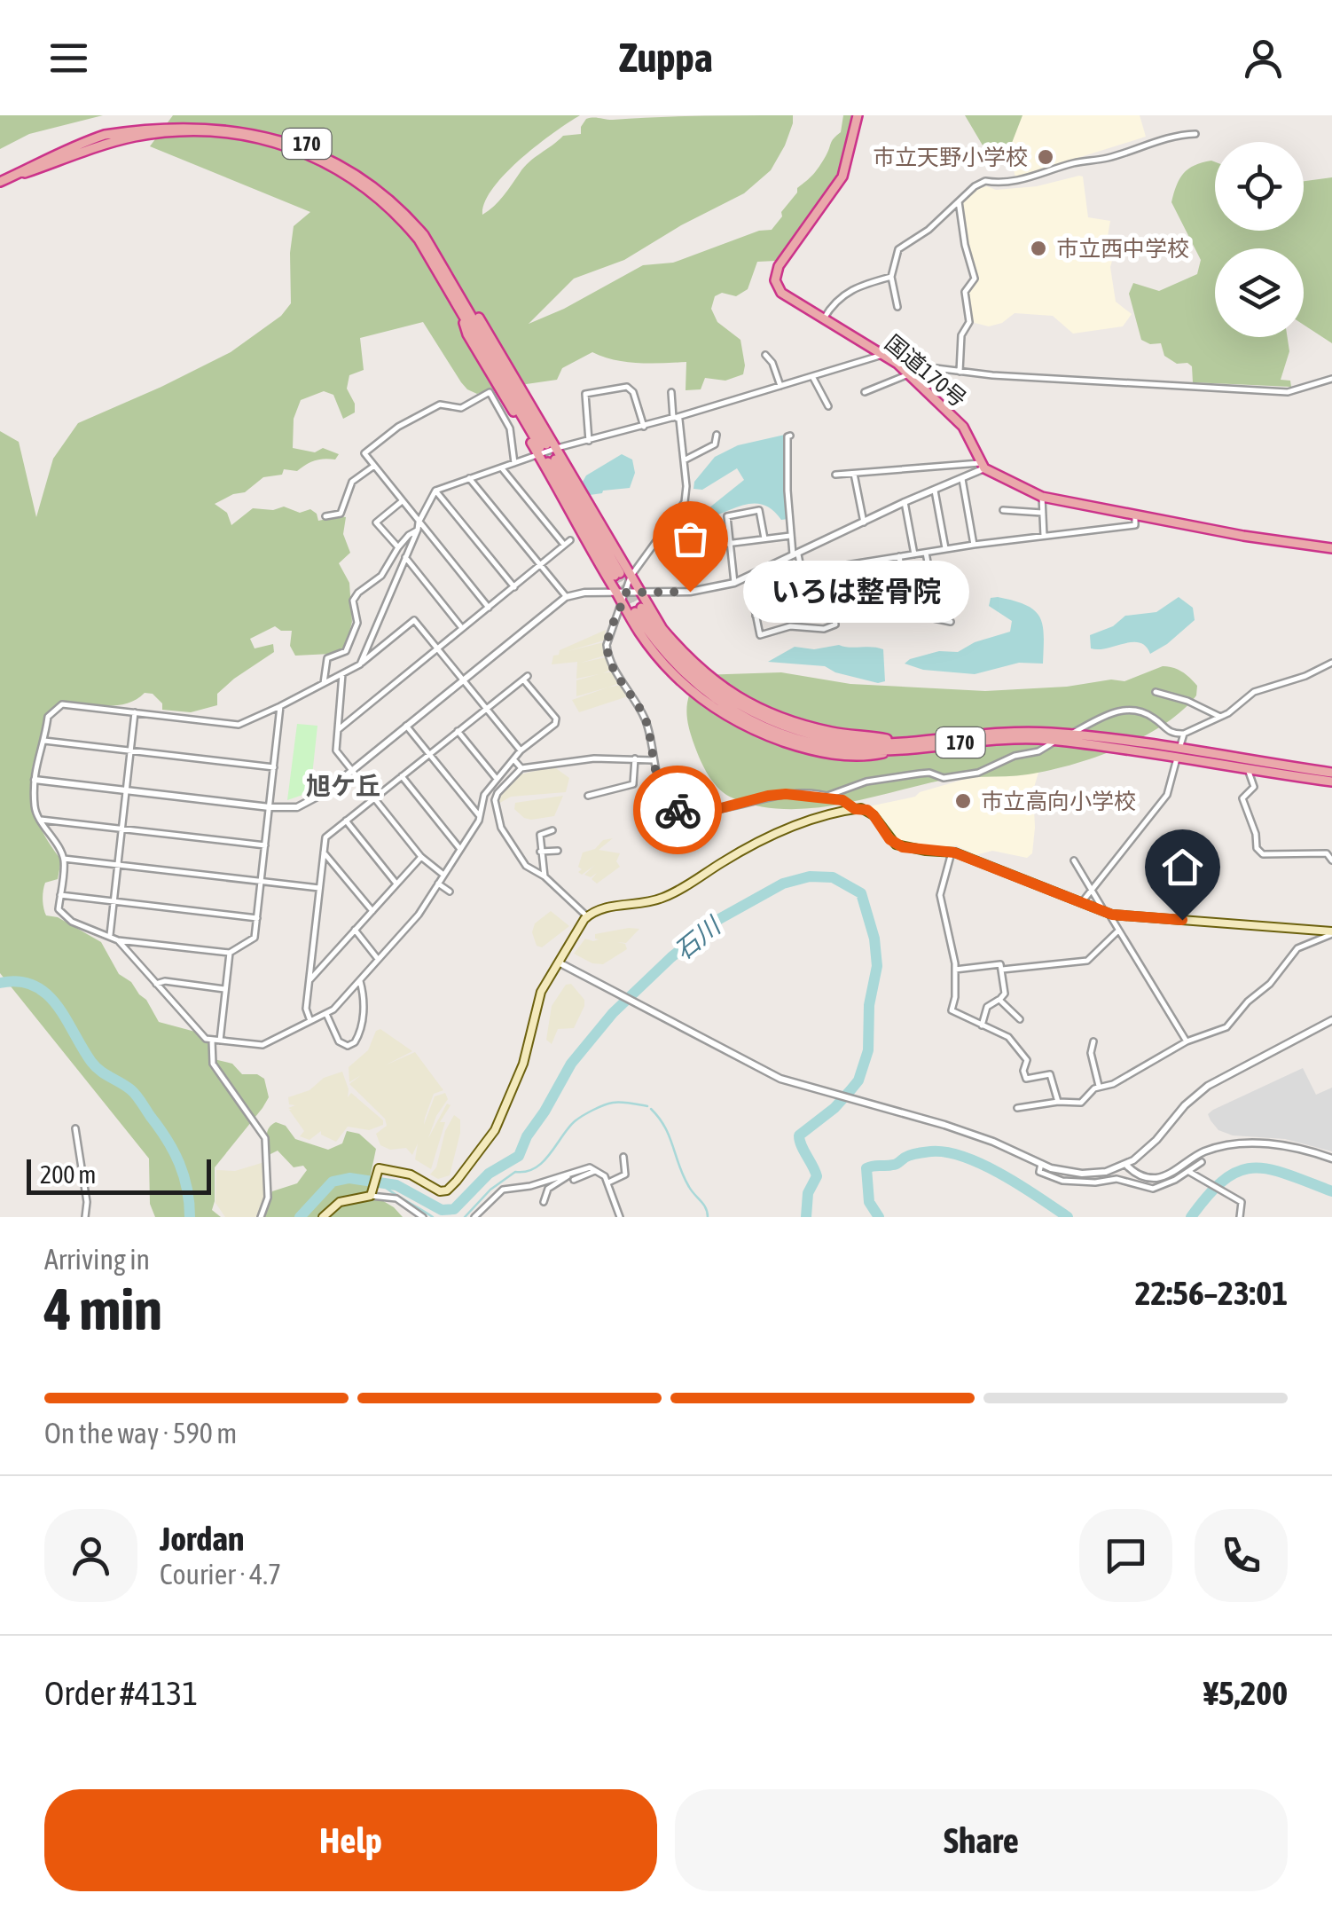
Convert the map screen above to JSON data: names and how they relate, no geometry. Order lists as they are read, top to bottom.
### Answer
{
  "streets": {
    "highway": ["170", "国道170号"]
  },
  "districts": ["旭ケ丘"],
  "water": ["石川"],
  "places": [
    "市立天野小学校",
    "市立西中学校",
    "いろは整骨院",
    "市立高向小学校"
  ],
  "scale_bar": "200 m",
  "page": {
    "header": "Zuppa",
    "bubble": "いろは整骨院",
    "scale": "200 m",
    "heading": ["4 min", "Arriving in", "22:56–23:01"],
    "panel": [
      "Jordan",
      "Courier · 4.7",
      "Order #4131",
      "¥5,200"
    ],
    "bar": "On the way · 590 m",
    "buttons": ["Help", "Share"]
  }
}
